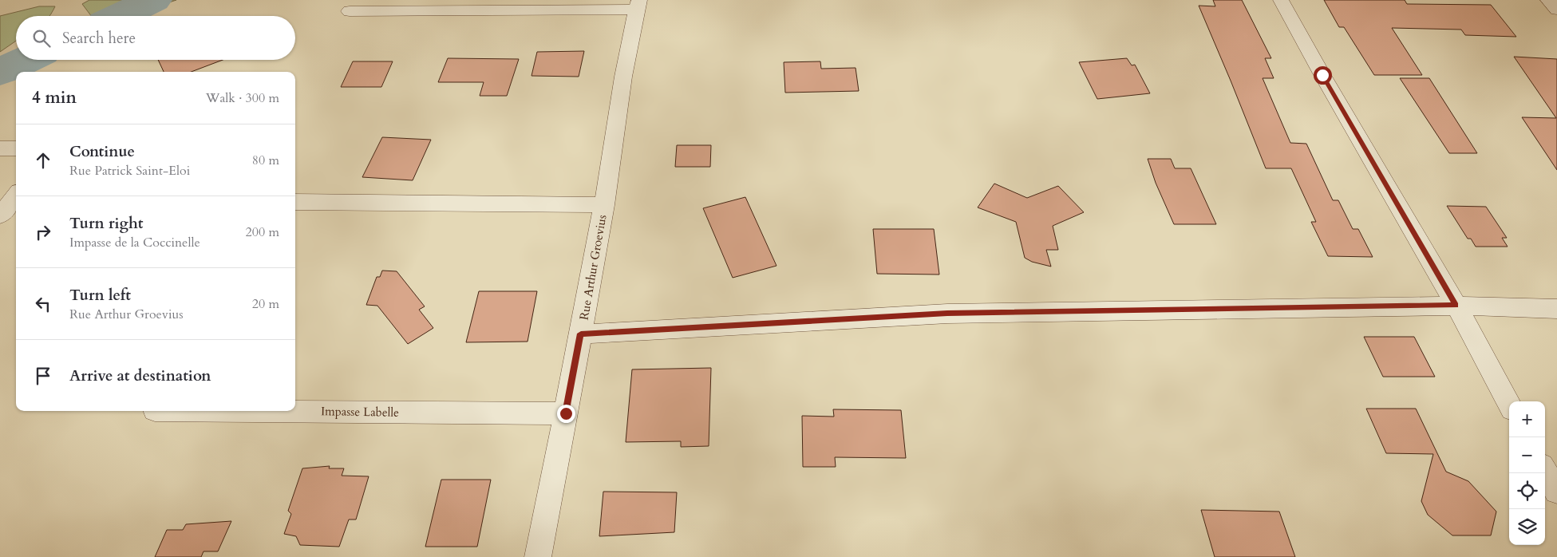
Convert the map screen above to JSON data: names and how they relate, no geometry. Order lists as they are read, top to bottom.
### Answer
{
  "streets": {
    "street": ["Rue Arthur Groevius", "Impasse Labelle"]
  },
  "crossings": [
    ["Rue Arthur Groevius", "Impasse Labelle"]
  ],
  "page": {
    "search": "Search here",
    "heading": ["4 min", "Walk · 300 m"],
    "list": [
      ["Continue", "Rue Patrick Saint-Eloi", "80 m"],
      ["Turn right", "Impasse de la Coccinelle", "200 m"],
      ["Turn left", "Rue Arthur Groevius", "20 m"],
      "Arrive at destination"
    ],
    "map_buttons": ["+", "−"]
  }
}
